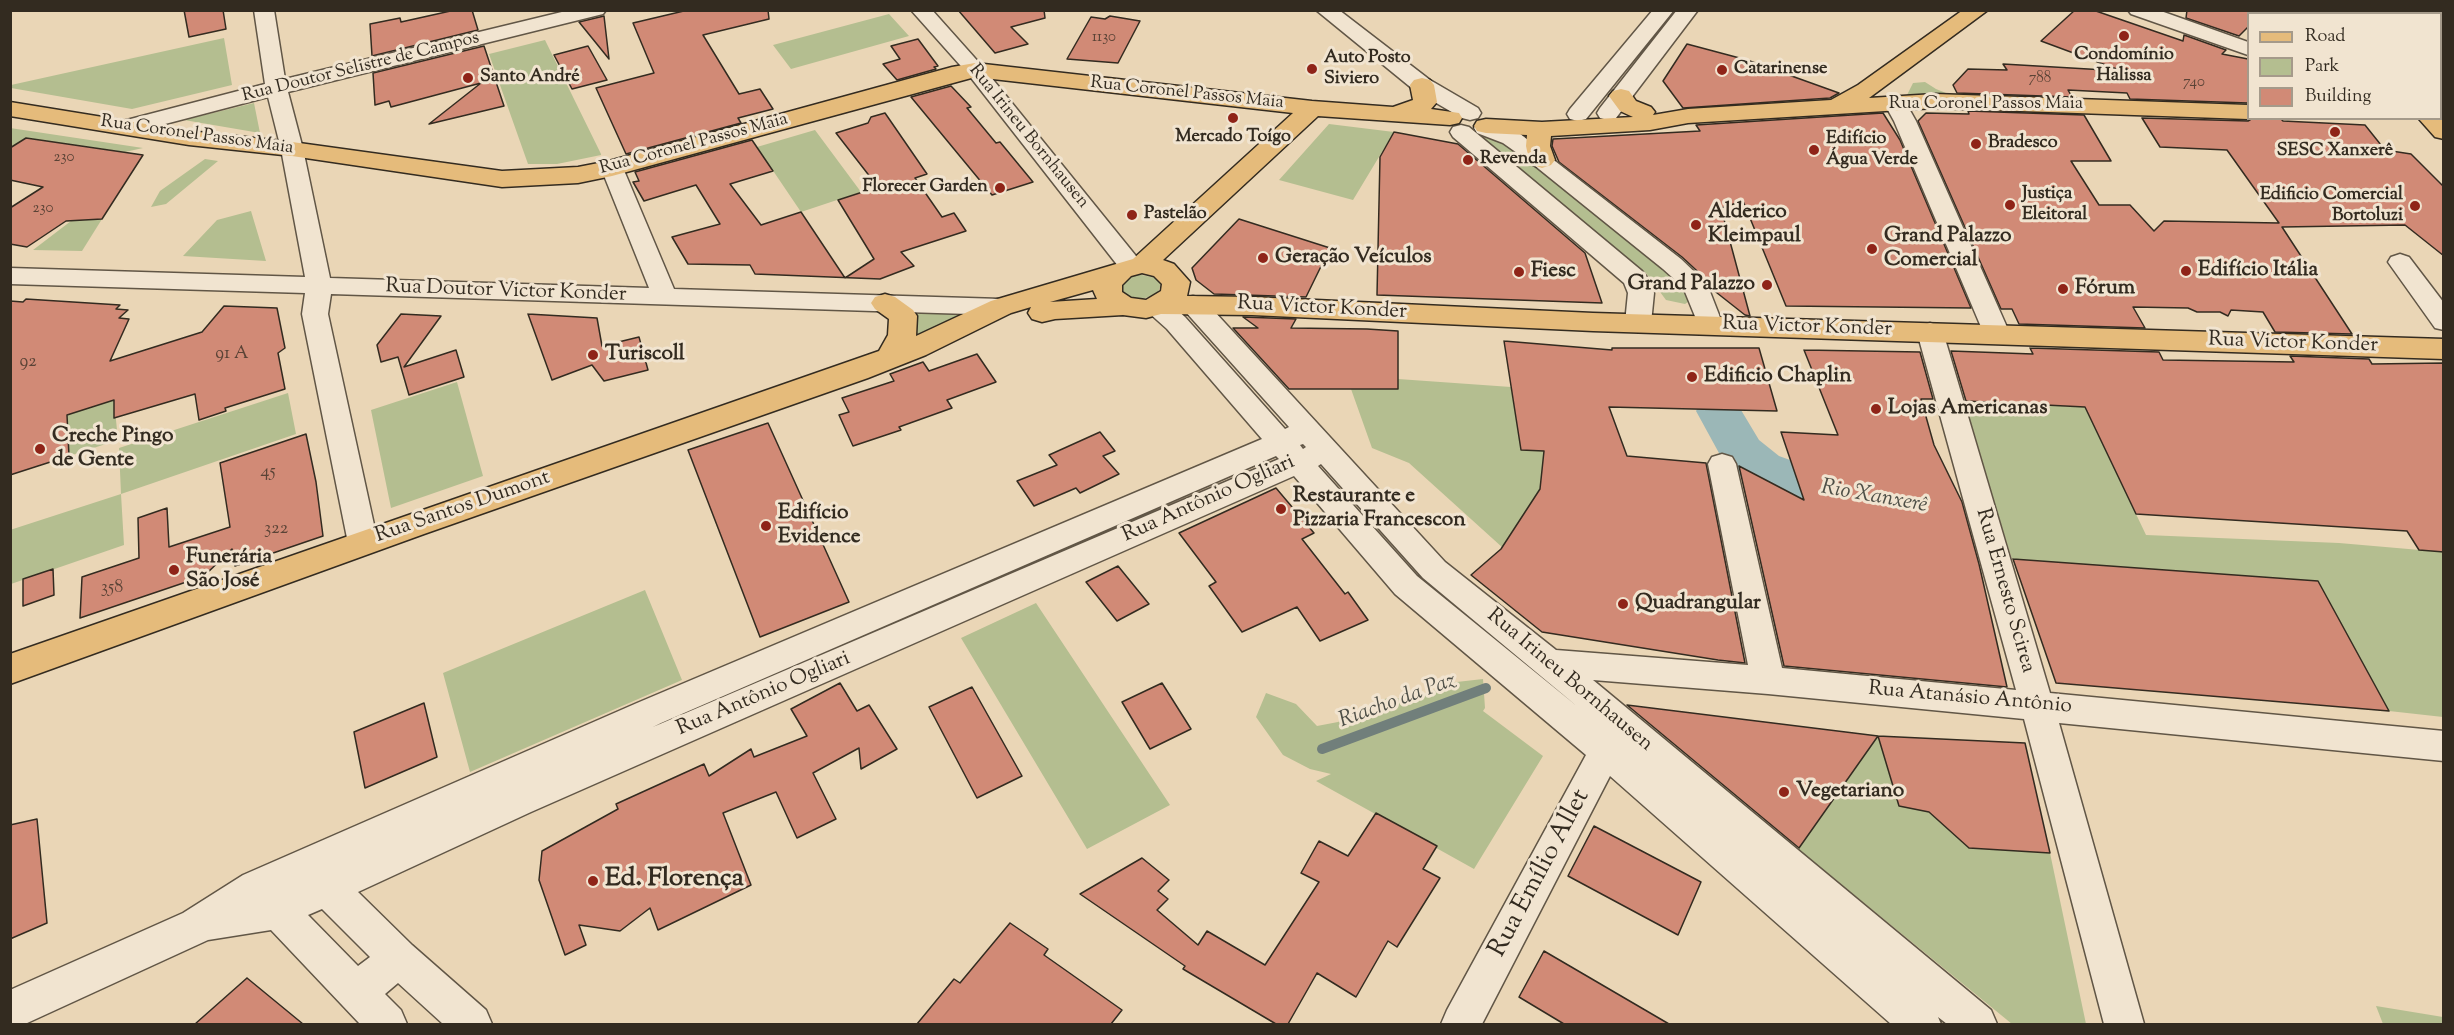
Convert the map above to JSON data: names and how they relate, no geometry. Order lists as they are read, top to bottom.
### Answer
{
  "streets": {
    "main road": ["Rua Coronel Passos Maia", "Rua Victor Konder", "Rua Santos Dumont"],
    "street": [
      "Rua Doutor Selistre de Campos",
      "Rua Irineu Bornhausen",
      "Rua Doutor Victor Konder",
      "Rua Antônio Ogliari",
      "Rua Ernesto Scirea",
      "Rua Atanásio Antônio",
      "Rua Emílio Allet"
    ]
  },
  "crossings": [
    ["Rua Doutor Selistre de Campos", "Rua Coronel Passos Maia"],
    ["Rua Coronel Passos Maia", "Rua Irineu Bornhausen"],
    ["Rua Irineu Bornhausen", "Rua Victor Konder"],
    ["Rua Irineu Bornhausen", "Rua Antônio Ogliari"],
    ["Rua Irineu Bornhausen", "Rua Santos Dumont"],
    ["Rua Irineu Bornhausen", "Rua Atanásio Antônio"],
    ["Rua Irineu Bornhausen", "Rua Emílio Allet"],
    ["Rua Doutor Victor Konder", "Rua Santos Dumont"],
    ["Rua Victor Konder", "Rua Santos Dumont"],
    ["Rua Victor Konder", "Rua Ernesto Scirea"],
    ["Rua Ernesto Scirea", "Rua Atanásio Antônio"]
  ],
  "water": ["Rio Xanxerê", "Riacho da Paz"],
  "places": [
    "Condomínio Halissa",
    "Auto Posto Siviero",
    "Catarinense",
    "Santo André",
    "Mercado Toígo",
    "SESC Xanxerê",
    "Bradesco",
    "Edifício Água Verde",
    "Revenda",
    "Florecer Garden",
    "Justiça Eleitoral",
    "Edificio Comercial Bortoluzi",
    "Pastelão",
    "Alderico Kleimpaul",
    "Grand Palazzo Comercial",
    "Geração Veículos",
    "Edifício Itália",
    "Fiesc",
    "Grand Palazzo",
    "Fórum",
    "Turiscoll",
    "Edificio Chaplin",
    "Lojas Americanas",
    "Creche Pingo de Gente",
    "Restaurante e Pizzaria Francescon",
    "Edifício Evidence",
    "Funerária São José",
    "Quadrangular",
    "Vegetariano",
    "Ed. Florença"
  ],
  "house_numbers": [
    "1130",
    "788",
    "740",
    "230",
    "230",
    "91 A",
    "92",
    "45",
    "322",
    "358"
  ],
  "legend": ["Road", "Park", "Building"]
}
